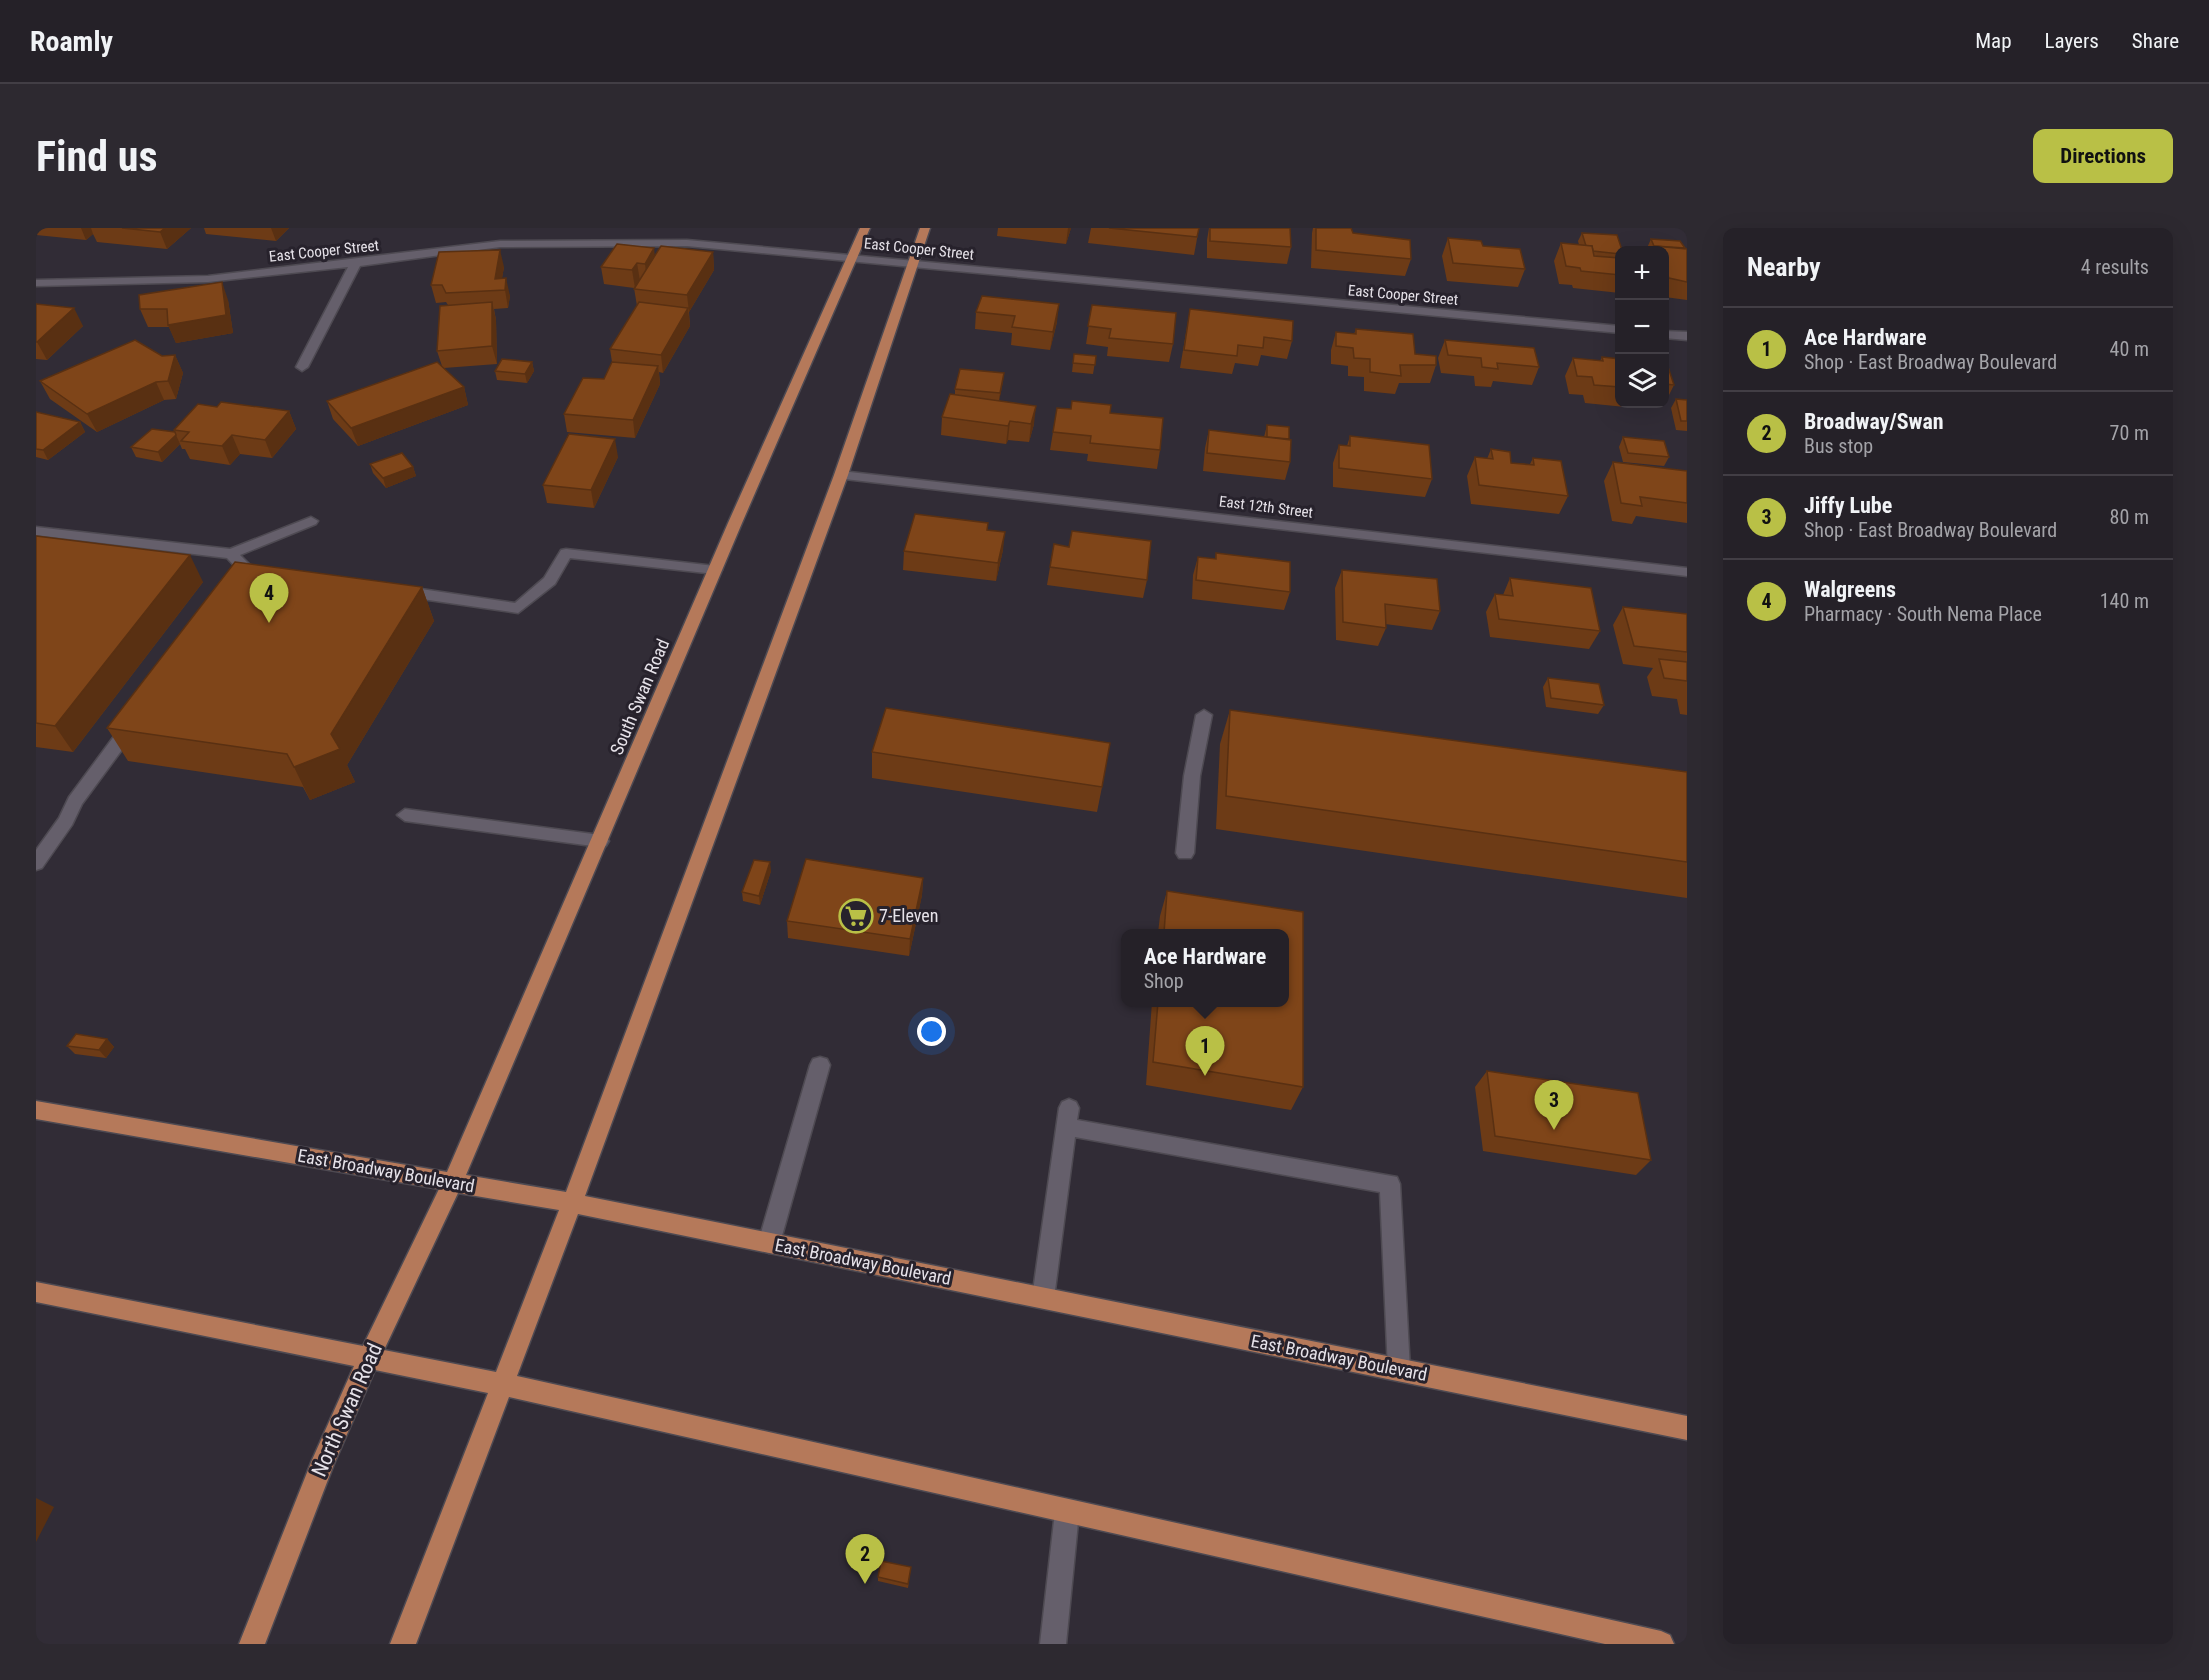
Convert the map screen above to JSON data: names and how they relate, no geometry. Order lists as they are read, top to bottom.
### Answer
{
  "streets": {
    "main road": ["South Swan Road", "East Broadway Boulevard", "North Swan Road"],
    "street": ["East Cooper Street", "East 12th Street"]
  },
  "crossings": [
    ["East Cooper Street", "South Swan Road"],
    ["South Swan Road", "East Broadway Boulevard"],
    ["South Swan Road", "North Swan Road"],
    ["East Broadway Boulevard", "North Swan Road"]
  ],
  "places": {
    "supermarket": ["7-Eleven"]
  },
  "page": {
    "header": "Roamly",
    "nav": ["Map", "Layers", "Share"],
    "buttons": "Directions",
    "title": "Find us",
    "heading": ["Nearby", "4 results"],
    "map_buttons": ["+", "−"],
    "list": [
      {
        "mark": "1",
        "name": "Ace Hardware",
        "note": "Shop · East Broadway Boulevard",
        "value": "40 m"
      },
      {
        "mark": "2",
        "name": "Broadway/Swan",
        "note": "Bus stop",
        "value": "70 m"
      },
      {
        "mark": "3",
        "name": "Jiffy Lube",
        "note": "Shop · East Broadway Boulevard",
        "value": "80 m"
      },
      {
        "mark": "4",
        "name": "Walgreens",
        "note": "Pharmacy · South Nema Place",
        "value": "140 m"
      }
    ],
    "pins": [
      "4",
      "1",
      "3",
      "2"
    ],
    "popup": ["Ace Hardware", "Shop"]
  }
}
